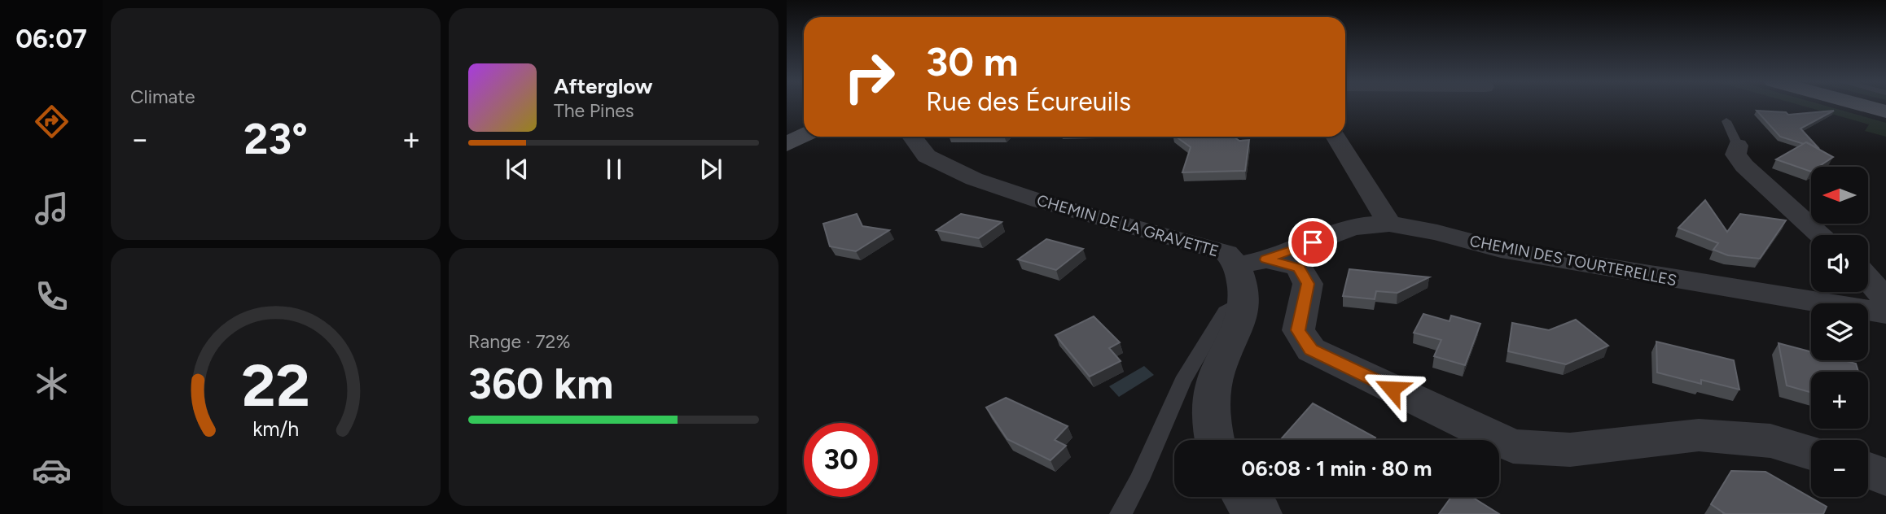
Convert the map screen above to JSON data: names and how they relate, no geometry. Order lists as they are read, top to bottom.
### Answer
{
  "streets": {
    "street": ["CHEMIN DE LA GRAVETTE", "CHEMIN DES TOURTERELLES"]
  },
  "crossings": [
    ["CHEMIN DE LA GRAVETTE", "CHEMIN DES TOURTERELLES"]
  ],
  "north": "left",
  "page": {
    "tabs": "06:07",
    "tile": [
      "Climate",
      ["Range · 72%", "360 km"]
    ],
    "turn": ["30 m", "Rue des Écureuils"],
    "song": ["Afterglow", "The Pines"],
    "heat": ["−", "23°", "+"],
    "map_buttons": ["+", "−"],
    "limit": "30",
    "trip": "06:08 · 1 min · 80 m",
    "gauge": ["22", "km/h"]
  }
}
